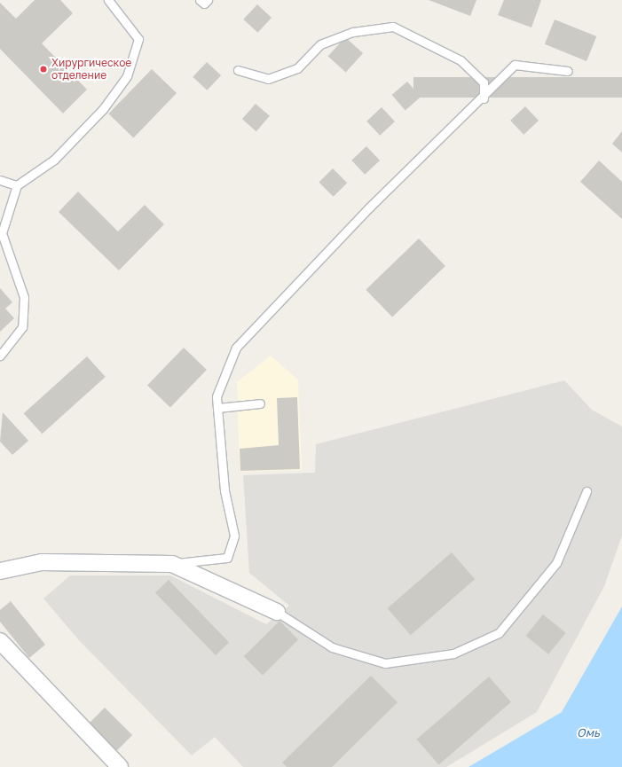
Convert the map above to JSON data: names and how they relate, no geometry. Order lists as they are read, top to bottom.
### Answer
{
  "water": ["Омь"],
  "places": ["Хирургическое отделение"]
}
